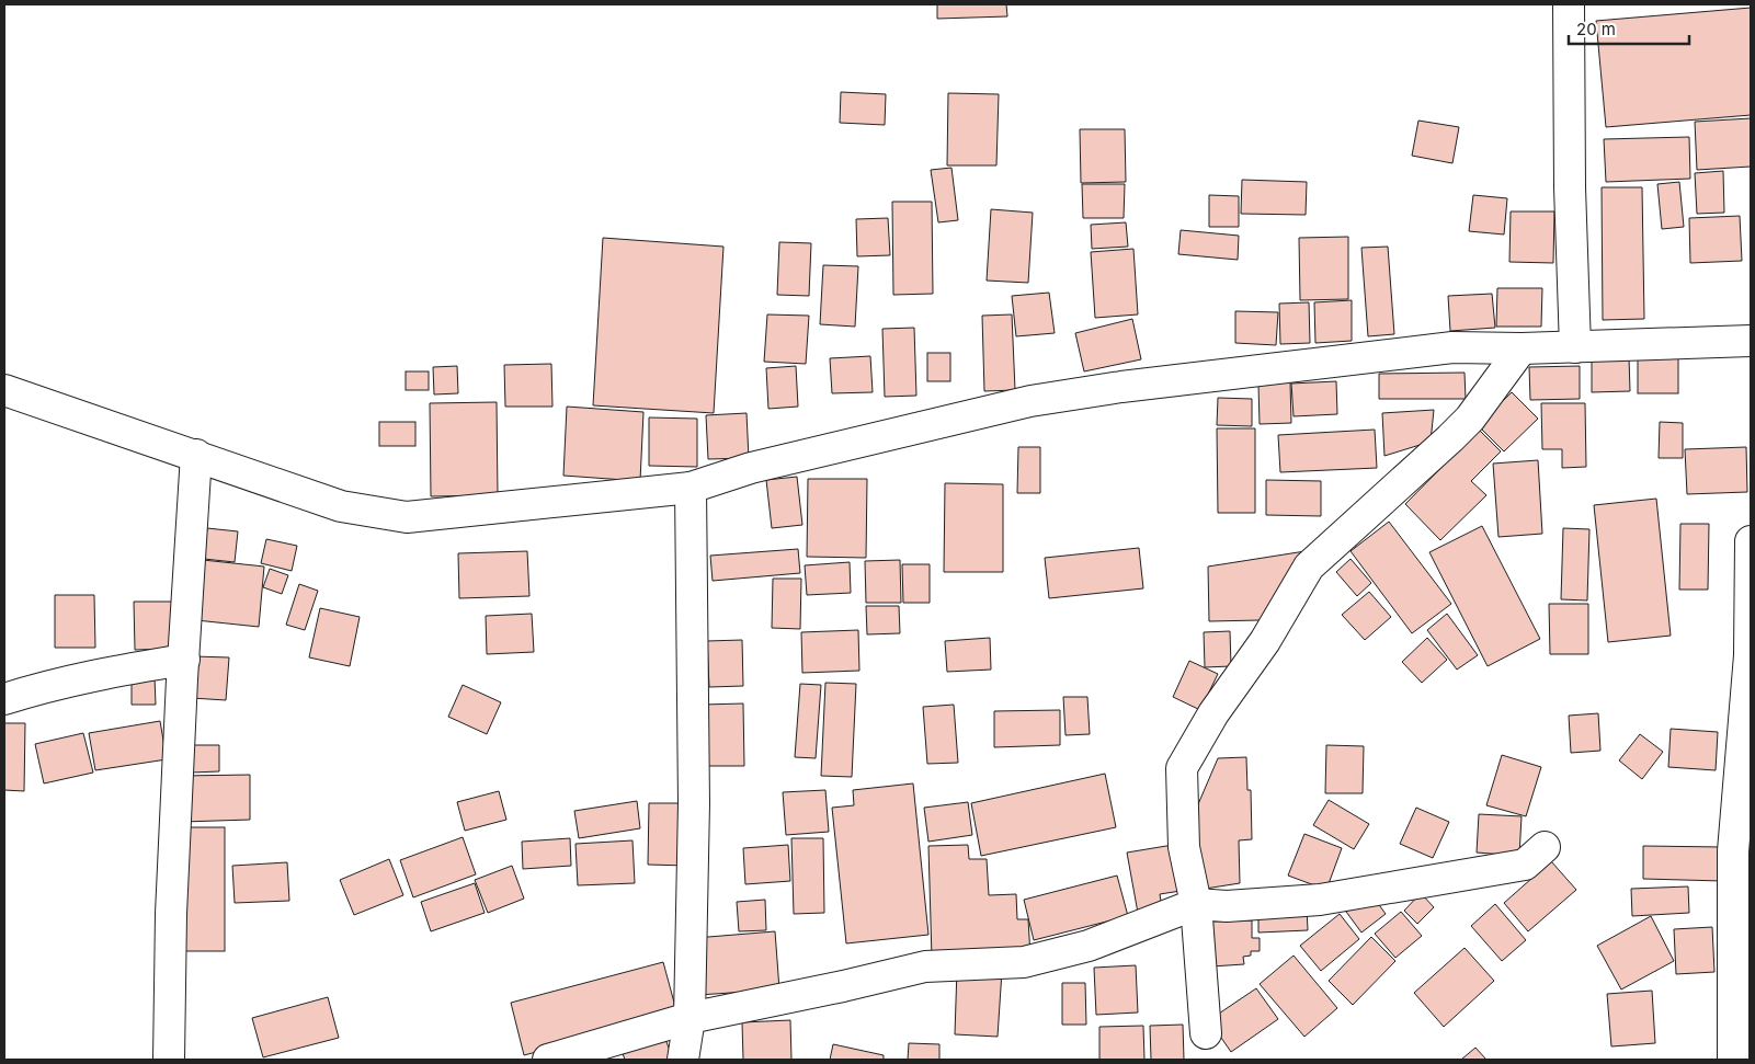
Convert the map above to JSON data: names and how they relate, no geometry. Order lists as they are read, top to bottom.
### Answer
{
  "scale_bar": "20 m"
}
